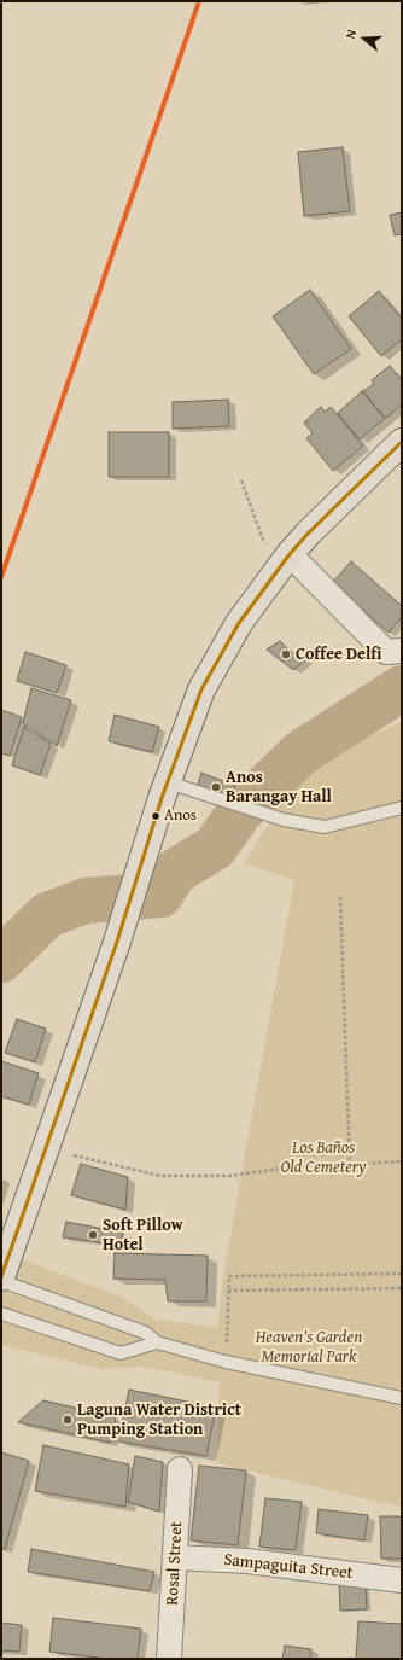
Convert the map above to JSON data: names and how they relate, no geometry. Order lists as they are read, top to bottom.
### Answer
{
  "streets": {
    "street": ["Rosal Street", "Sampaguita Street"]
  },
  "crossings": [
    ["Rosal Street", "Sampaguita Street"]
  ],
  "parks": ["Los Baños Old Cemetery", "Heaven's Garden Memorial Park"],
  "places": [
    "Coffee Delfi",
    "Anos Barangay Hall",
    "Anos",
    "Soft Pillow Hotel",
    "Laguna Water District Pumping Station"
  ],
  "north": "left"
}
